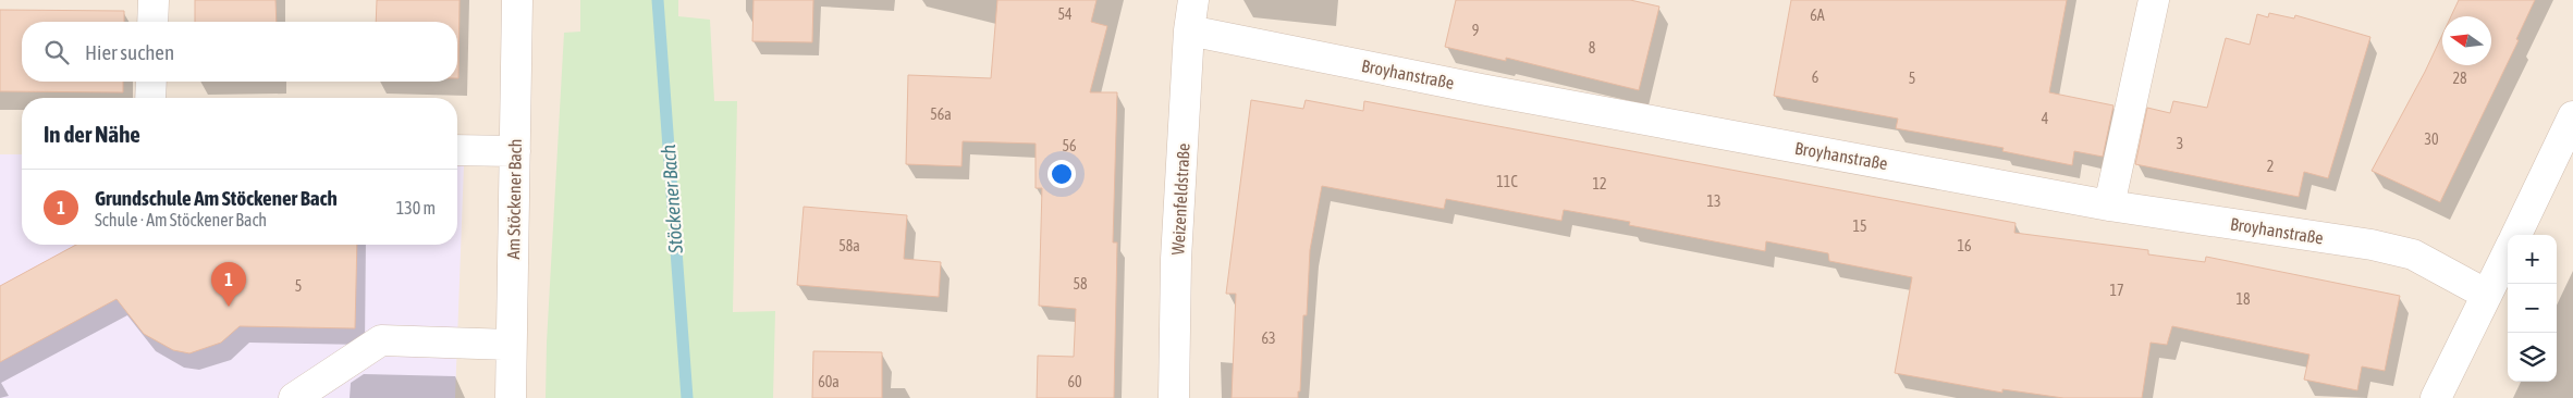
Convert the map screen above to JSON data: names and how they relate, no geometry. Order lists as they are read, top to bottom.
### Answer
{
  "streets": {
    "street": ["Broyhanstraße", "Am Stöckener Bach", "Weizenfeldstraße"]
  },
  "crossings": [
    ["Broyhanstraße", "Weizenfeldstraße"]
  ],
  "water": ["Stöckener Bach"],
  "house_numbers": [
    "54",
    "6A",
    "9",
    "8",
    "6",
    "5",
    "28",
    "56a",
    "4",
    "30",
    "3",
    "56",
    "2",
    "11C",
    "12",
    "13",
    "15",
    "58a",
    "16",
    "58",
    "5",
    "17",
    "18",
    "63",
    "60a",
    "60"
  ],
  "north": "left",
  "page": {
    "search": "Hier suchen",
    "heading": "In der Nähe",
    "list": [
      {
        "mark": "1",
        "name": "Grundschule Am Stöckener Bach",
        "note": "Schule · Am Stöckener Bach",
        "value": "130 m"
      }
    ],
    "map_buttons": ["+", "−"],
    "pins": "1"
  }
}
